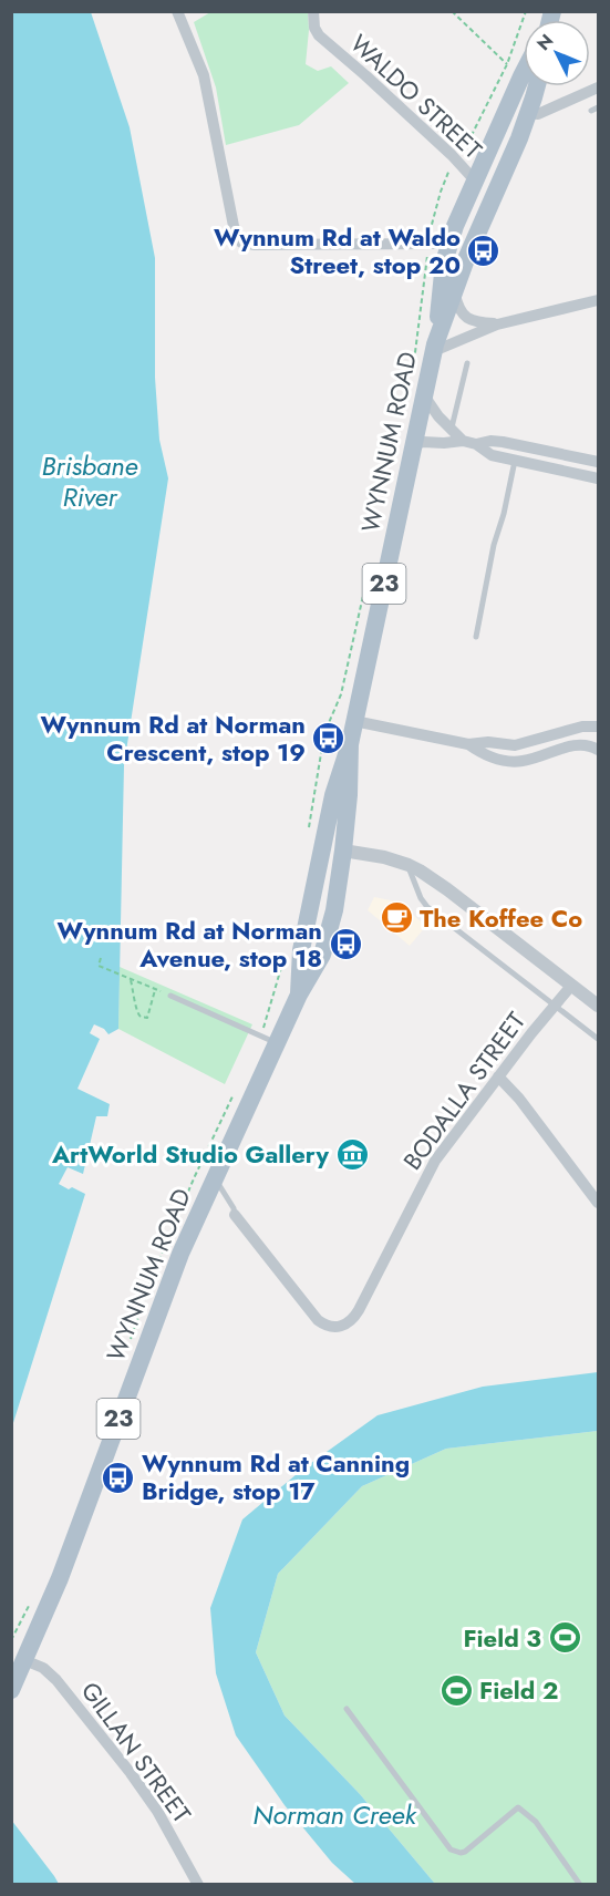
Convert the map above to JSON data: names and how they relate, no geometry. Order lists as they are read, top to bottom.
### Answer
{
  "streets": {
    "main road": ["WYNNUM ROAD", "23"],
    "street": ["WALDO STREET", "BODALLA STREET", "GILLAN STREET"]
  },
  "crossings": [
    ["WALDO STREET", "WYNNUM ROAD"],
    ["WYNNUM ROAD", "BODALLA STREET"],
    ["WYNNUM ROAD", "GILLAN STREET"]
  ],
  "water": ["Brisbane River", "Norman Creek"],
  "places": {
    "bus stop": [
      "Wynnum Rd at Waldo Street, stop 20",
      "Wynnum Rd at Norman Crescent, stop 19",
      "Wynnum Rd at Norman Avenue, stop 18",
      "Wynnum Rd at Canning Bridge, stop 17"
    ],
    "cafe": ["The Koffee Co"],
    "museum": ["ArtWorld Studio Gallery"],
    "sports": ["Field 3", "Field 2"]
  },
  "north": "top left"
}
